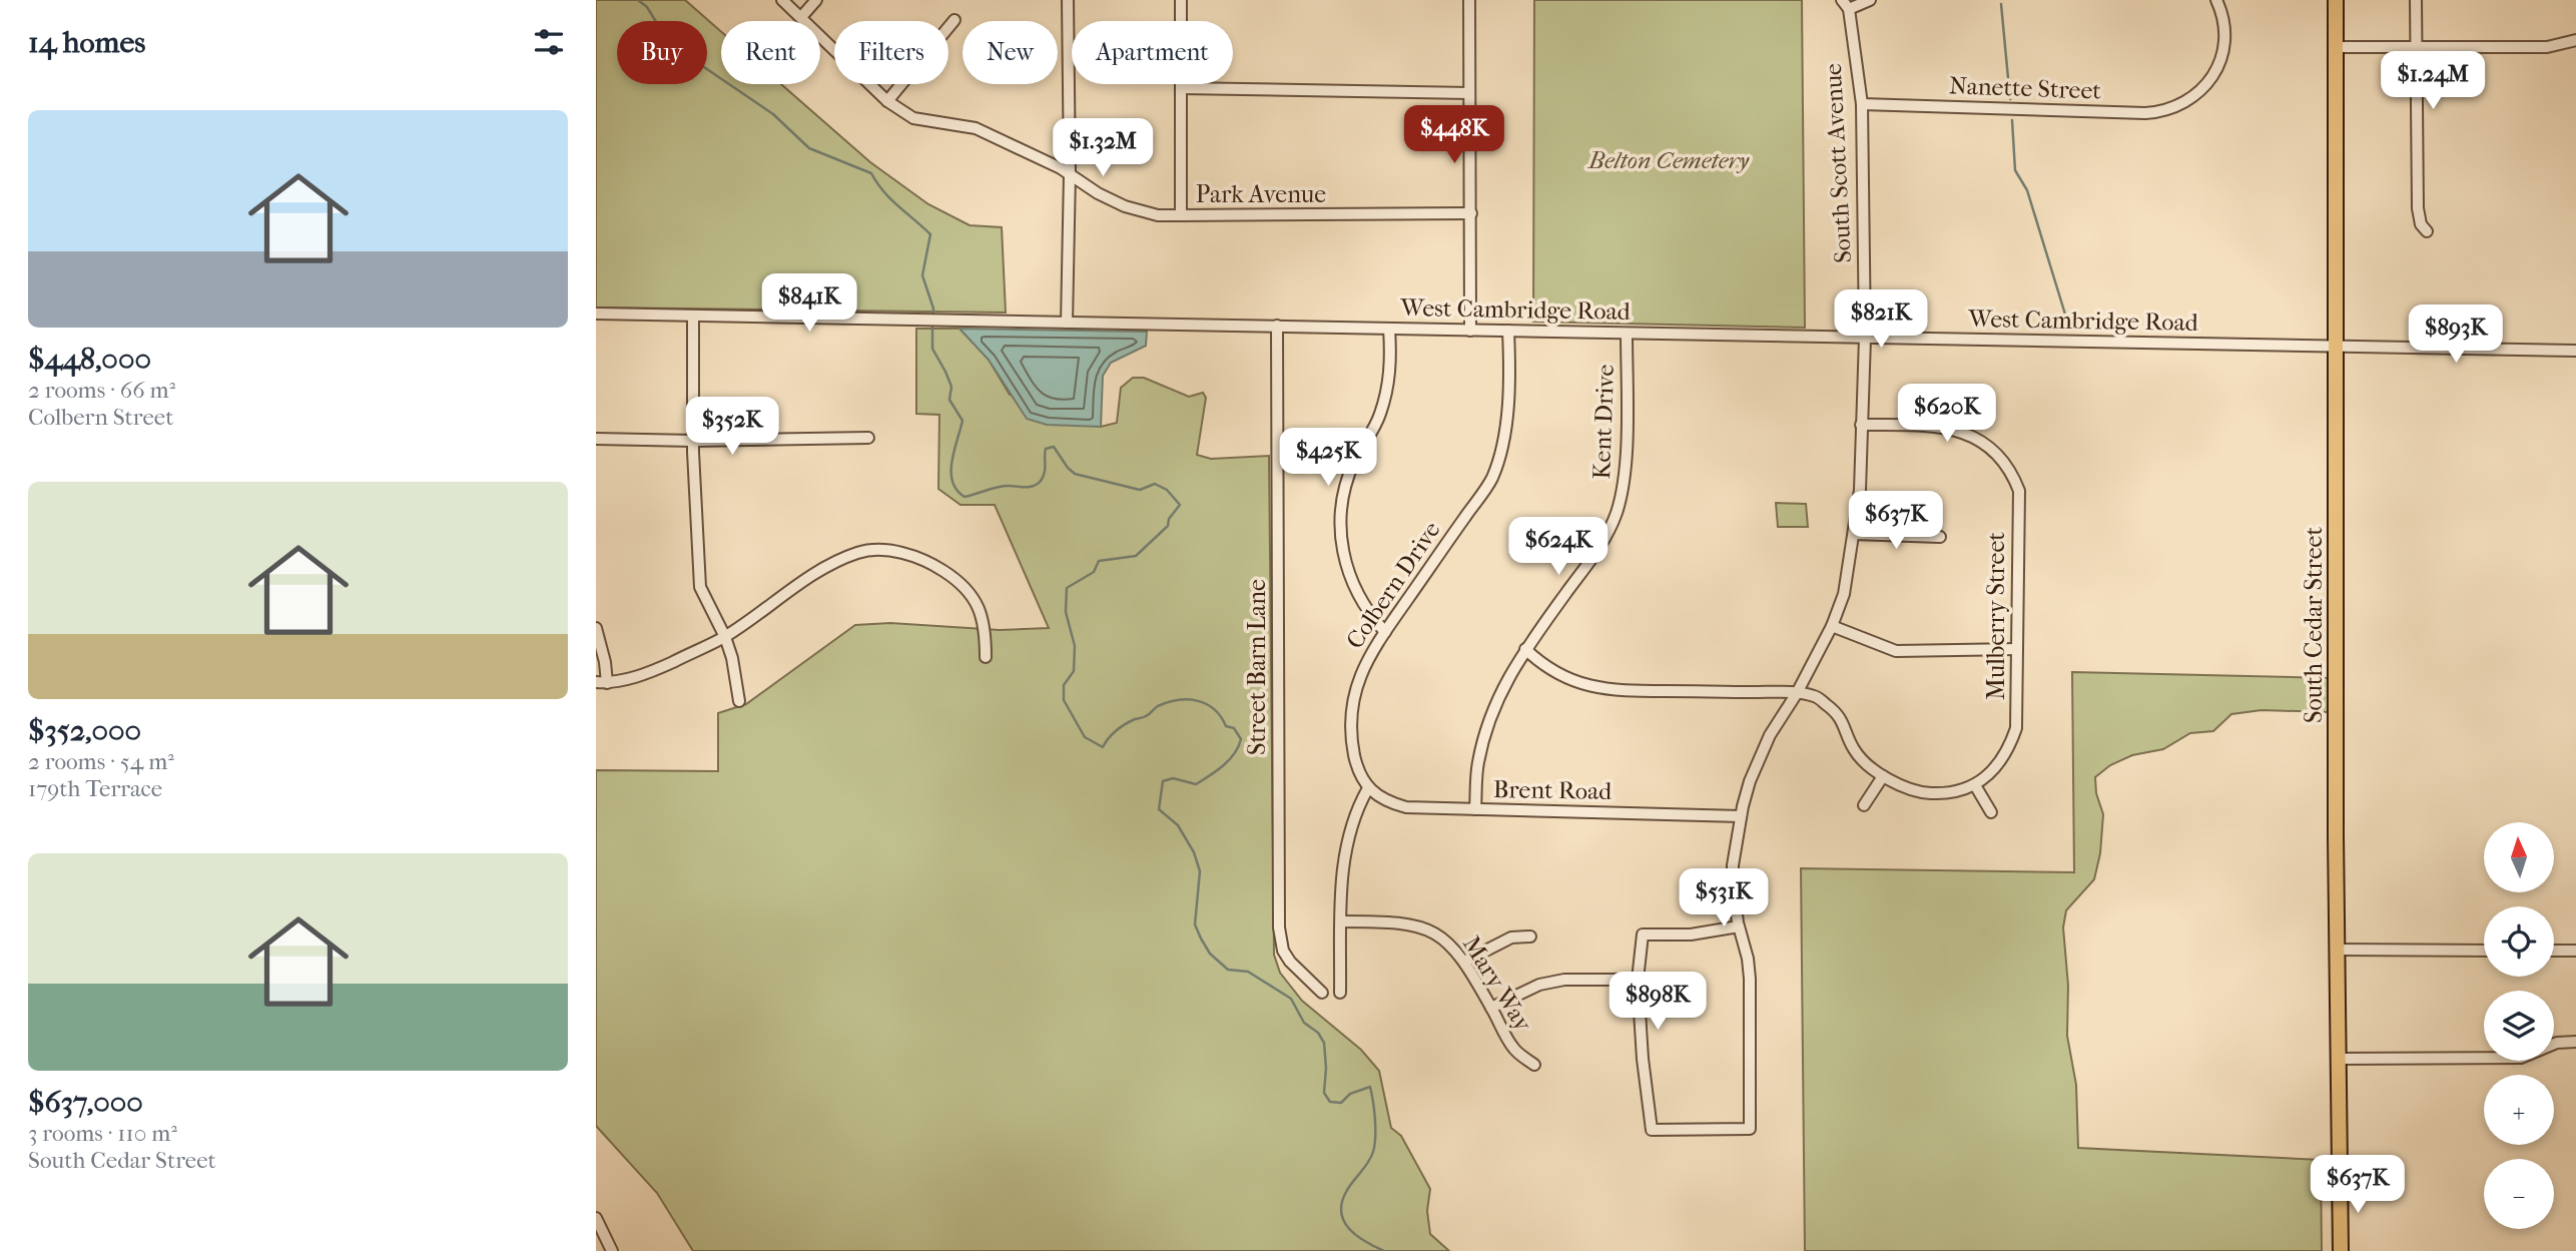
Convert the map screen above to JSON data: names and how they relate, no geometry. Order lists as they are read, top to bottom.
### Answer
{
  "streets": {
    "main road": ["South Cedar Street"],
    "street": [
      "Nanette Street",
      "South Scott Avenue",
      "Park Avenue",
      "West Cambridge Road",
      "Kent Drive",
      "Colbern Drive",
      "Mulberry Street",
      "Street Barn Lane",
      "Brent Road",
      "Mary Way"
    ]
  },
  "crossings": [
    ["Nanette Street", "South Scott Avenue"],
    ["South Scott Avenue", "West Cambridge Road"],
    ["South Scott Avenue", "Mulberry Street"],
    ["South Scott Avenue", "Brent Road"],
    ["West Cambridge Road", "Kent Drive"],
    ["West Cambridge Road", "Colbern Drive"],
    ["West Cambridge Road", "South Cedar Street"],
    ["West Cambridge Road", "Street Barn Lane"],
    ["Kent Drive", "Brent Road"],
    ["Colbern Drive", "Brent Road"]
  ],
  "parks": ["Belton Cemetery"],
  "north": "top",
  "page": {
    "heading": "14 homes",
    "chip": [
      "Buy",
      "Rent",
      "Filters",
      "New",
      "Apartment"
    ],
    "price": [
      "$1.24M",
      "$448K",
      "$1.32M",
      "$841K",
      "$821K",
      "$893K",
      "$620K",
      "$352K",
      "$425K",
      "$637K",
      "$624K",
      "$531K",
      "$898K",
      "$637K"
    ],
    "list": [
      {
        "name": "$448,000",
        "note": "2 rooms · 66 m² · Colbern Street"
      },
      {
        "name": "$352,000",
        "note": "2 rooms · 54 m² · 179th Terrace"
      },
      {
        "name": "$637,000",
        "note": "3 rooms · 110 m² · South Cedar Street"
      }
    ],
    "map_buttons": ["+", "−"]
  }
}
